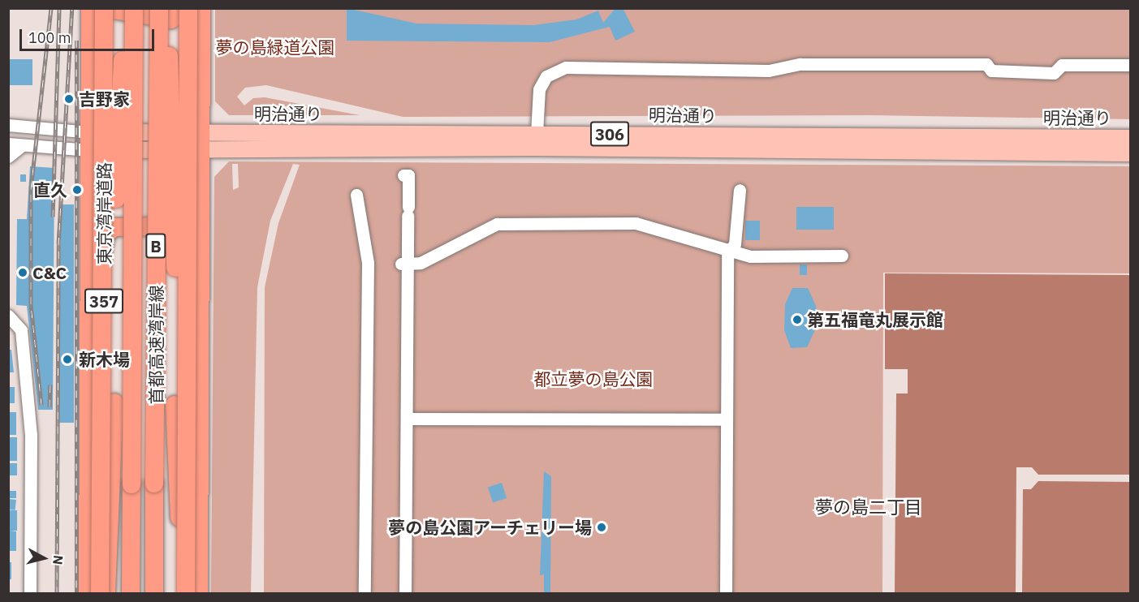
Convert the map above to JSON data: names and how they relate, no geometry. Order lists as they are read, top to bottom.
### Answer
{
  "streets": {
    "highway": [
      "東京湾岸道路",
      "B",
      "357",
      "首都高速湾岸線"
    ],
    "main road": ["明治通り", "306"]
  },
  "crossings": [
    ["明治通り", "357"]
  ],
  "districts": ["夢の島二丁目"],
  "parks": ["夢の島緑道公園", "都立夢の島公園"],
  "places": [
    "吉野家",
    "直久",
    "C&C",
    "第五福竜丸展示館",
    "新木場",
    "夢の島公園アーチェリー場"
  ],
  "scale_bar": "100 m",
  "north": "right"
}
